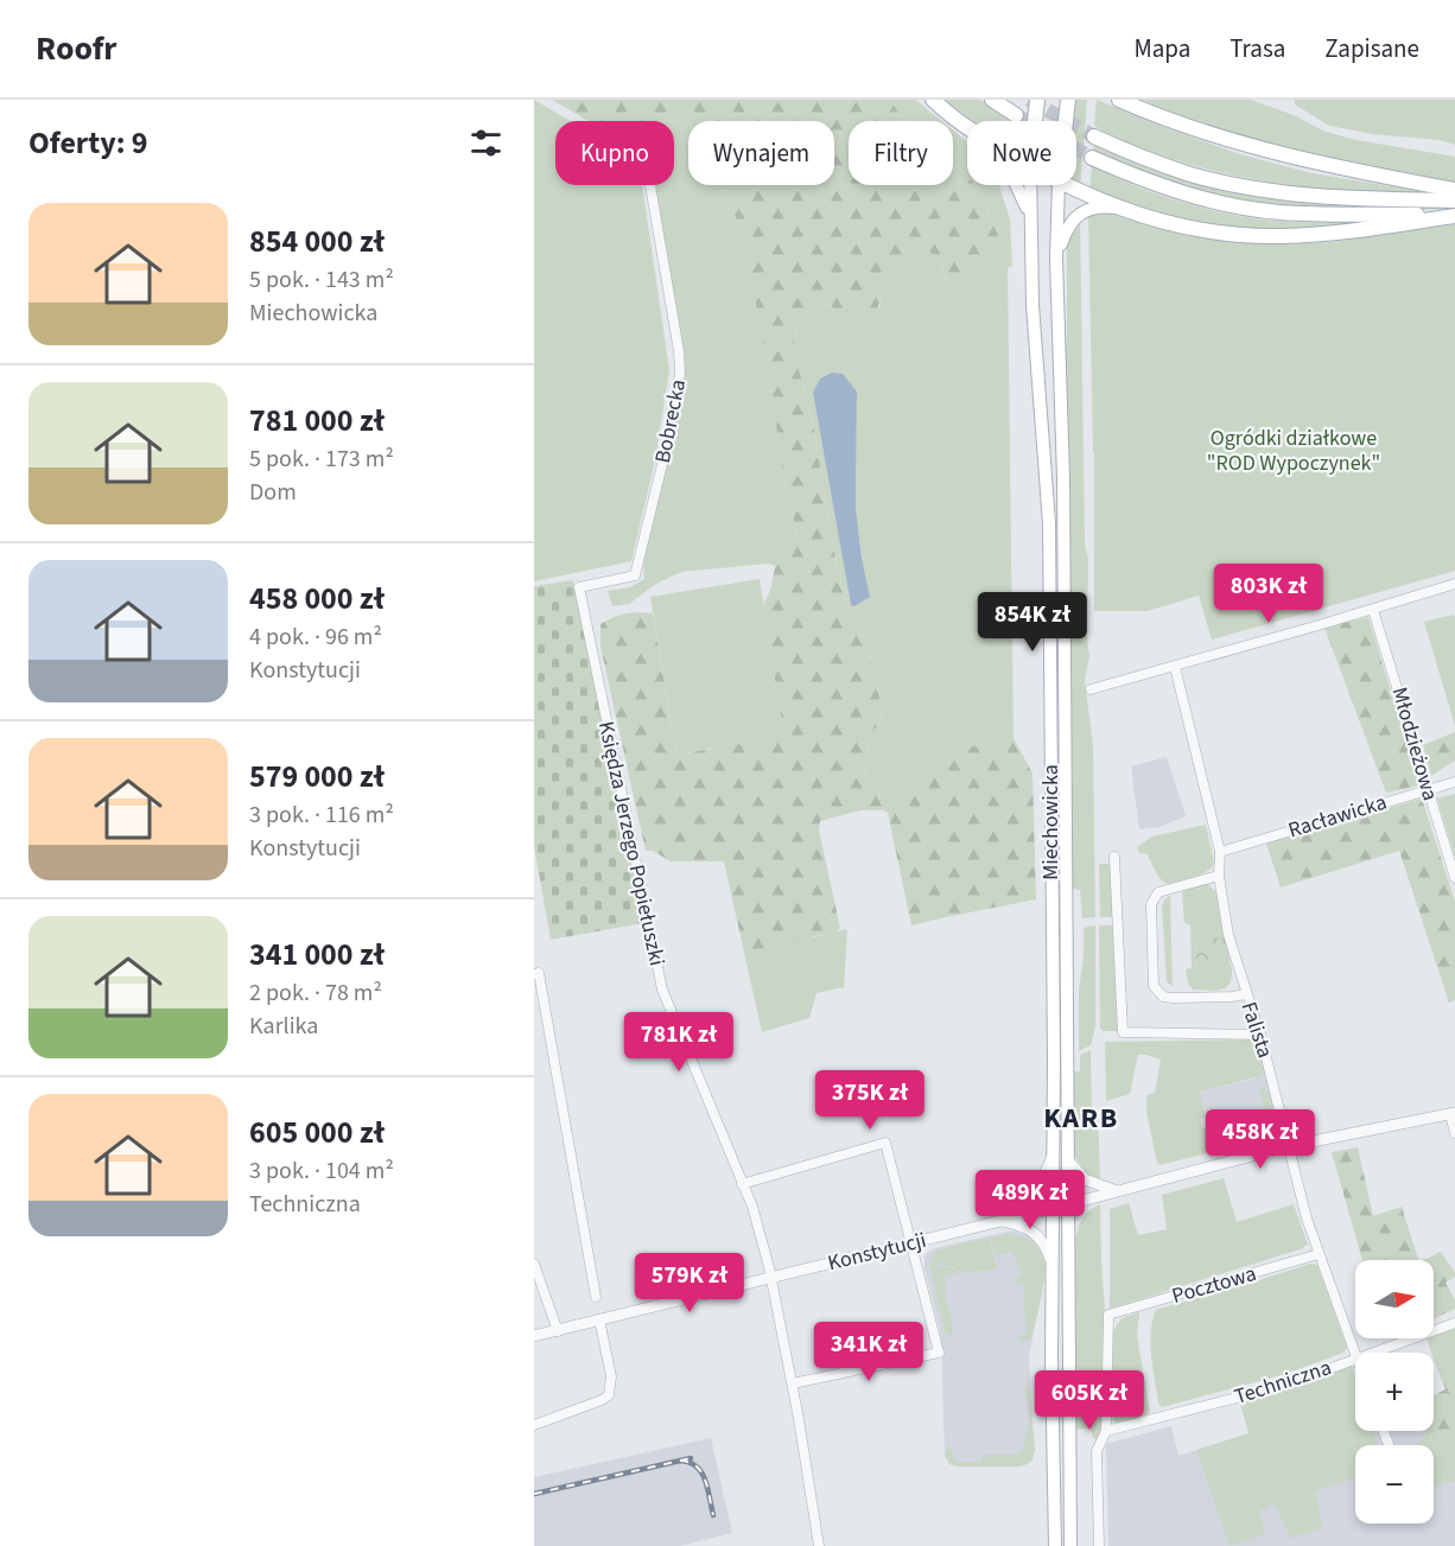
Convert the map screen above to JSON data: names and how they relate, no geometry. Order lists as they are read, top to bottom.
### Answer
{
  "streets": {
    "main road": ["Miechowicka"],
    "street": [
      "Bobrecka",
      "Młodzieżowa",
      "Racławicka",
      "Księdza Jerzego Popiełuszki",
      "Falista",
      "Konstytucji",
      "Pocztowa",
      "Techniczna"
    ]
  },
  "crossings": [
    ["Bobrecka", "Księdza Jerzego Popiełuszki"],
    ["Młodzieżowa", "Racławicka"],
    ["Racławicka", "Falista"],
    ["Miechowicka", "Konstytucji"],
    ["Księdza Jerzego Popiełuszki", "Konstytucji"],
    ["Falista", "Konstytucji"],
    ["Falista", "Pocztowa"],
    ["Pocztowa", "Techniczna"]
  ],
  "districts": ["KARB"],
  "parks": ["Ogródki działkowe \"ROD Wypoczynek\""],
  "north": "right",
  "page": {
    "header": "Roofr",
    "nav": ["Mapa", "Trasa", "Zapisane"],
    "heading": "Oferty: 9",
    "chip": [
      "Kupno",
      "Wynajem",
      "Filtry",
      "Nowe"
    ],
    "list": [
      {
        "name": "854 000 zł",
        "note": "5 pok. · 143 m² · Miechowicka"
      },
      {
        "name": "781 000 zł",
        "note": "5 pok. · 173 m² · Dom"
      },
      {
        "name": "458 000 zł",
        "note": "4 pok. · 96 m² · Konstytucji"
      },
      {
        "name": "579 000 zł",
        "note": "3 pok. · 116 m² · Konstytucji"
      },
      {
        "name": "341 000 zł",
        "note": "2 pok. · 78 m² · Karlika"
      },
      {
        "name": "605 000 zł",
        "note": "3 pok. · 104 m² · Techniczna"
      }
    ],
    "price": [
      "803K zł",
      "854K zł",
      "781K zł",
      "375K zł",
      "458K zł",
      "489K zł",
      "579K zł",
      "341K zł",
      "605K zł"
    ],
    "map_buttons": ["+", "−"]
  }
}
